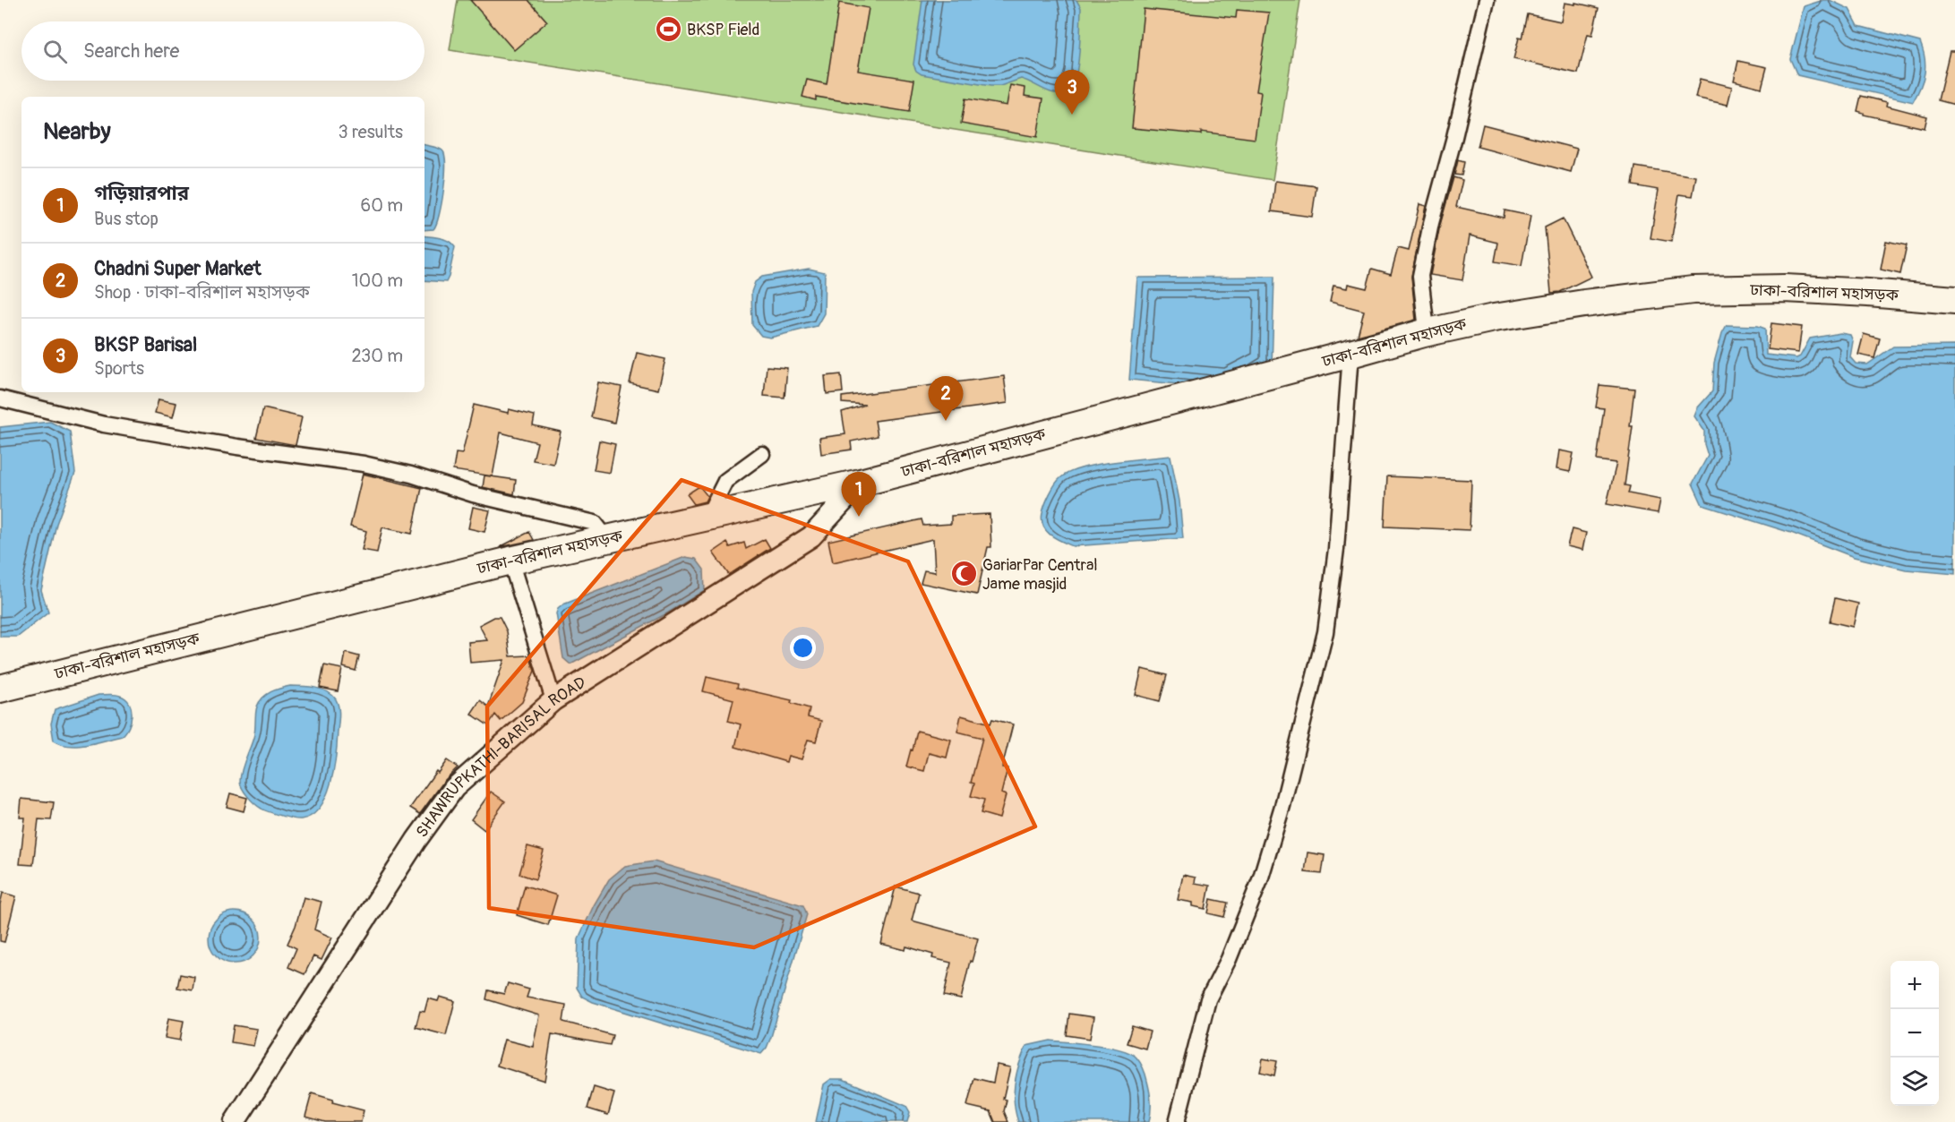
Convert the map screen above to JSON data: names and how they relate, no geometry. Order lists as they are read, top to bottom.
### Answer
{
  "streets": {
    "highway": ["ঢাকা-বরিশাল মহাসড়ক"],
    "main road": ["SHAWRUPKATHI-BARISAL ROAD"]
  },
  "crossings": [
    ["ঢাকা-বরিশাল মহাসড়ক", "SHAWRUPKATHI-BARISAL ROAD"]
  ],
  "places": {
    "sports": ["BKSP Field"],
    "mosque": ["GariarPar Central Jame masjid"]
  },
  "page": {
    "search": "Search here",
    "pins": ["3", "2", "1"],
    "heading": ["Nearby", "3 results"],
    "list": [
      {
        "mark": "1",
        "name": "গড়িয়ারপার",
        "note": "Bus stop",
        "value": "60 m"
      },
      {
        "mark": "2",
        "name": "Chadni Super Market",
        "note": "Shop · ঢাকা-বরিশাল মহাসড়ক",
        "value": "100 m"
      },
      {
        "mark": "3",
        "name": "BKSP Barisal",
        "note": "Sports",
        "value": "230 m"
      }
    ],
    "map_buttons": ["+", "−"]
  }
}
